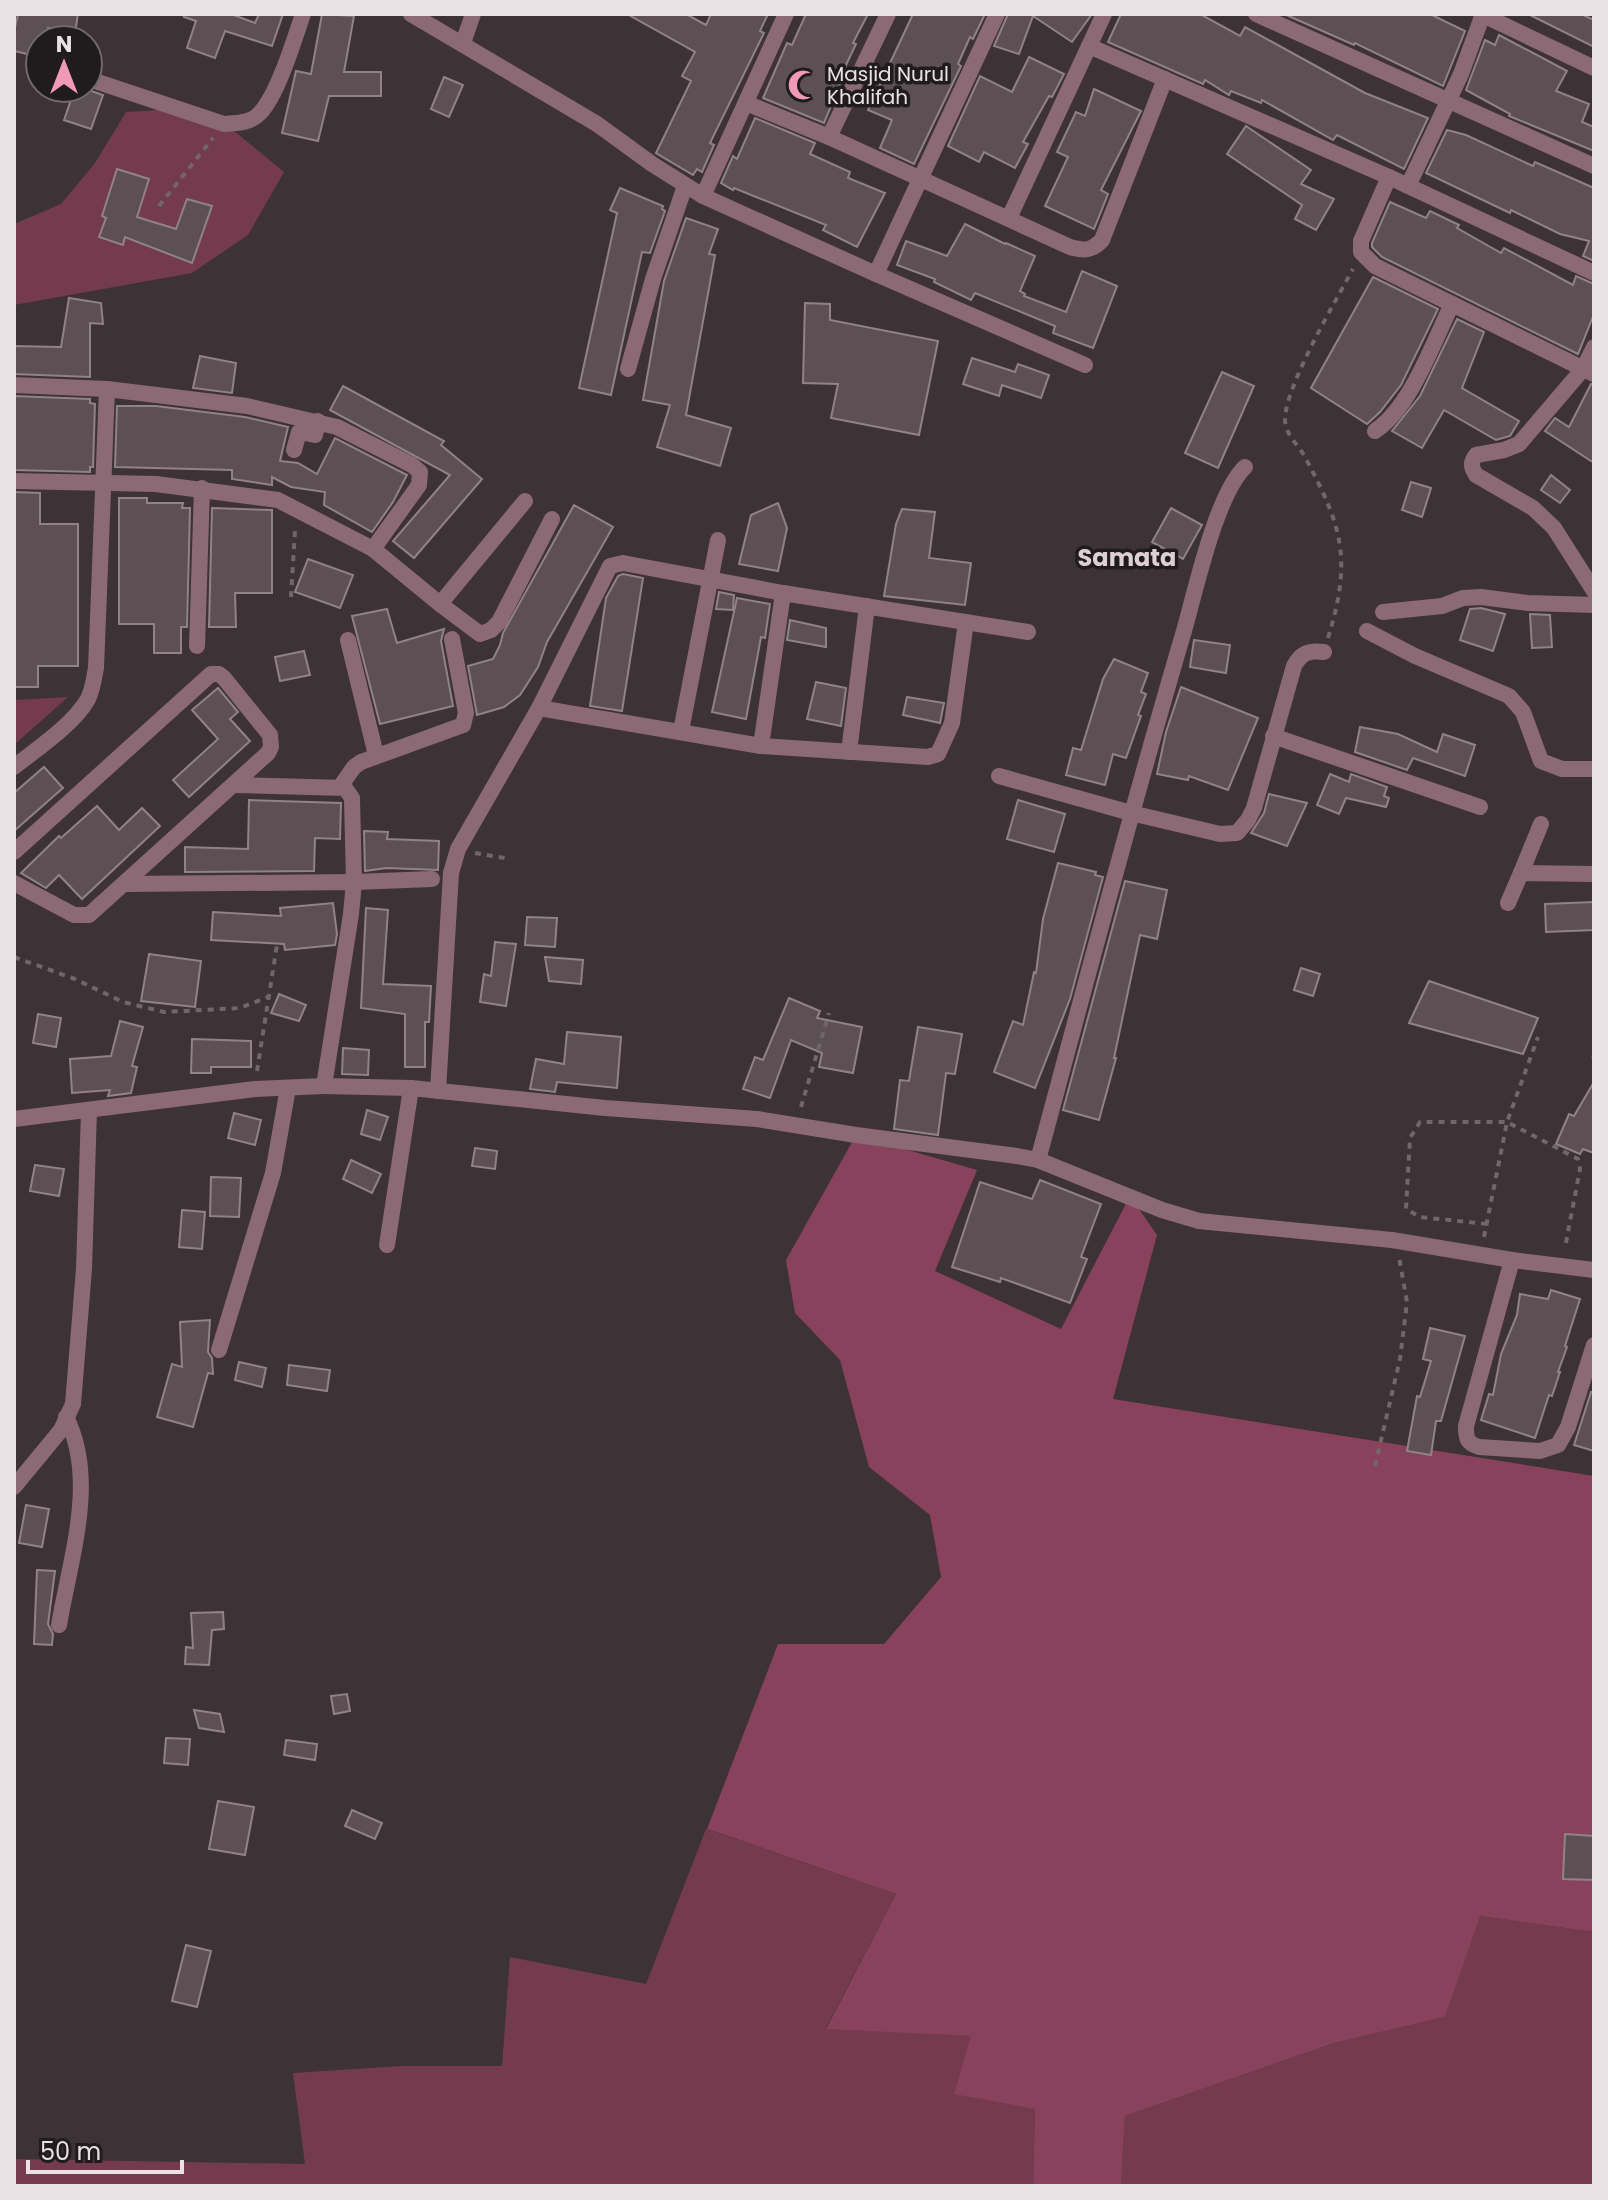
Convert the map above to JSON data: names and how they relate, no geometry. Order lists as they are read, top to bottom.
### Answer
{
  "districts": ["Samata"],
  "places": {
    "mosque": ["Masjid Nurul Khalifah"]
  },
  "scale_bar": "50 m",
  "north": "top"
}
